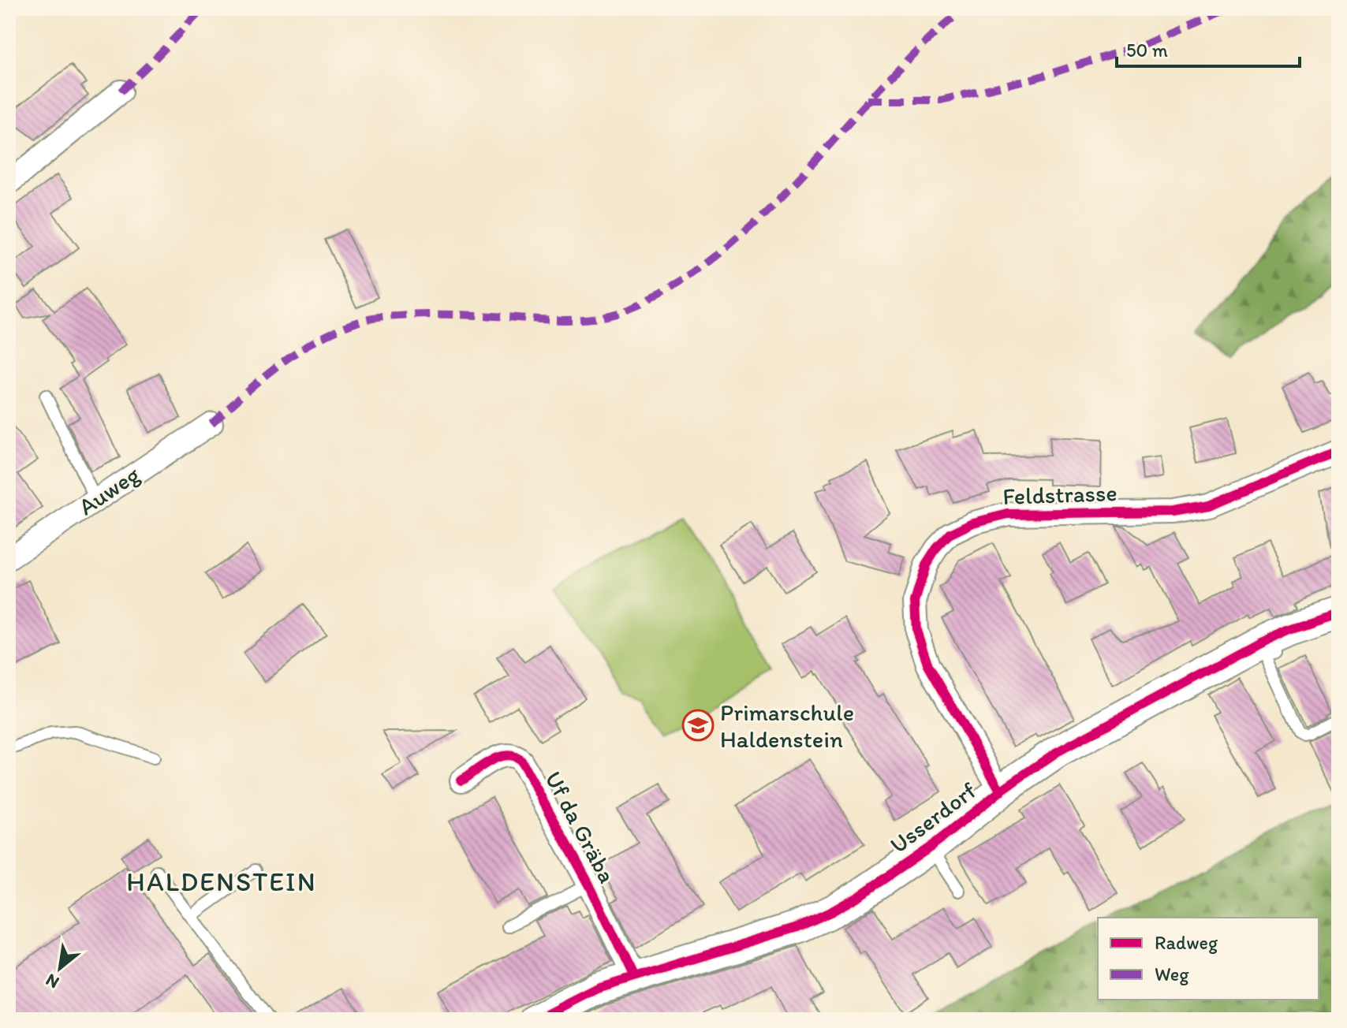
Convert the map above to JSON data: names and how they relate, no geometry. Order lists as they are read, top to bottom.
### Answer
{
  "streets": {
    "street": [
      "Auweg",
      "Feldstrasse",
      "Usserdorf",
      "Uf da Gräba"
    ]
  },
  "crossings": [
    ["Feldstrasse", "Usserdorf"],
    ["Usserdorf", "Uf da Gräba"]
  ],
  "districts": ["HALDENSTEIN"],
  "places": {
    "school or university": ["Primarschule Haldenstein"]
  },
  "legend": ["Radweg", "Weg"],
  "scale_bar": "50 m",
  "north": "bottom left"
}
